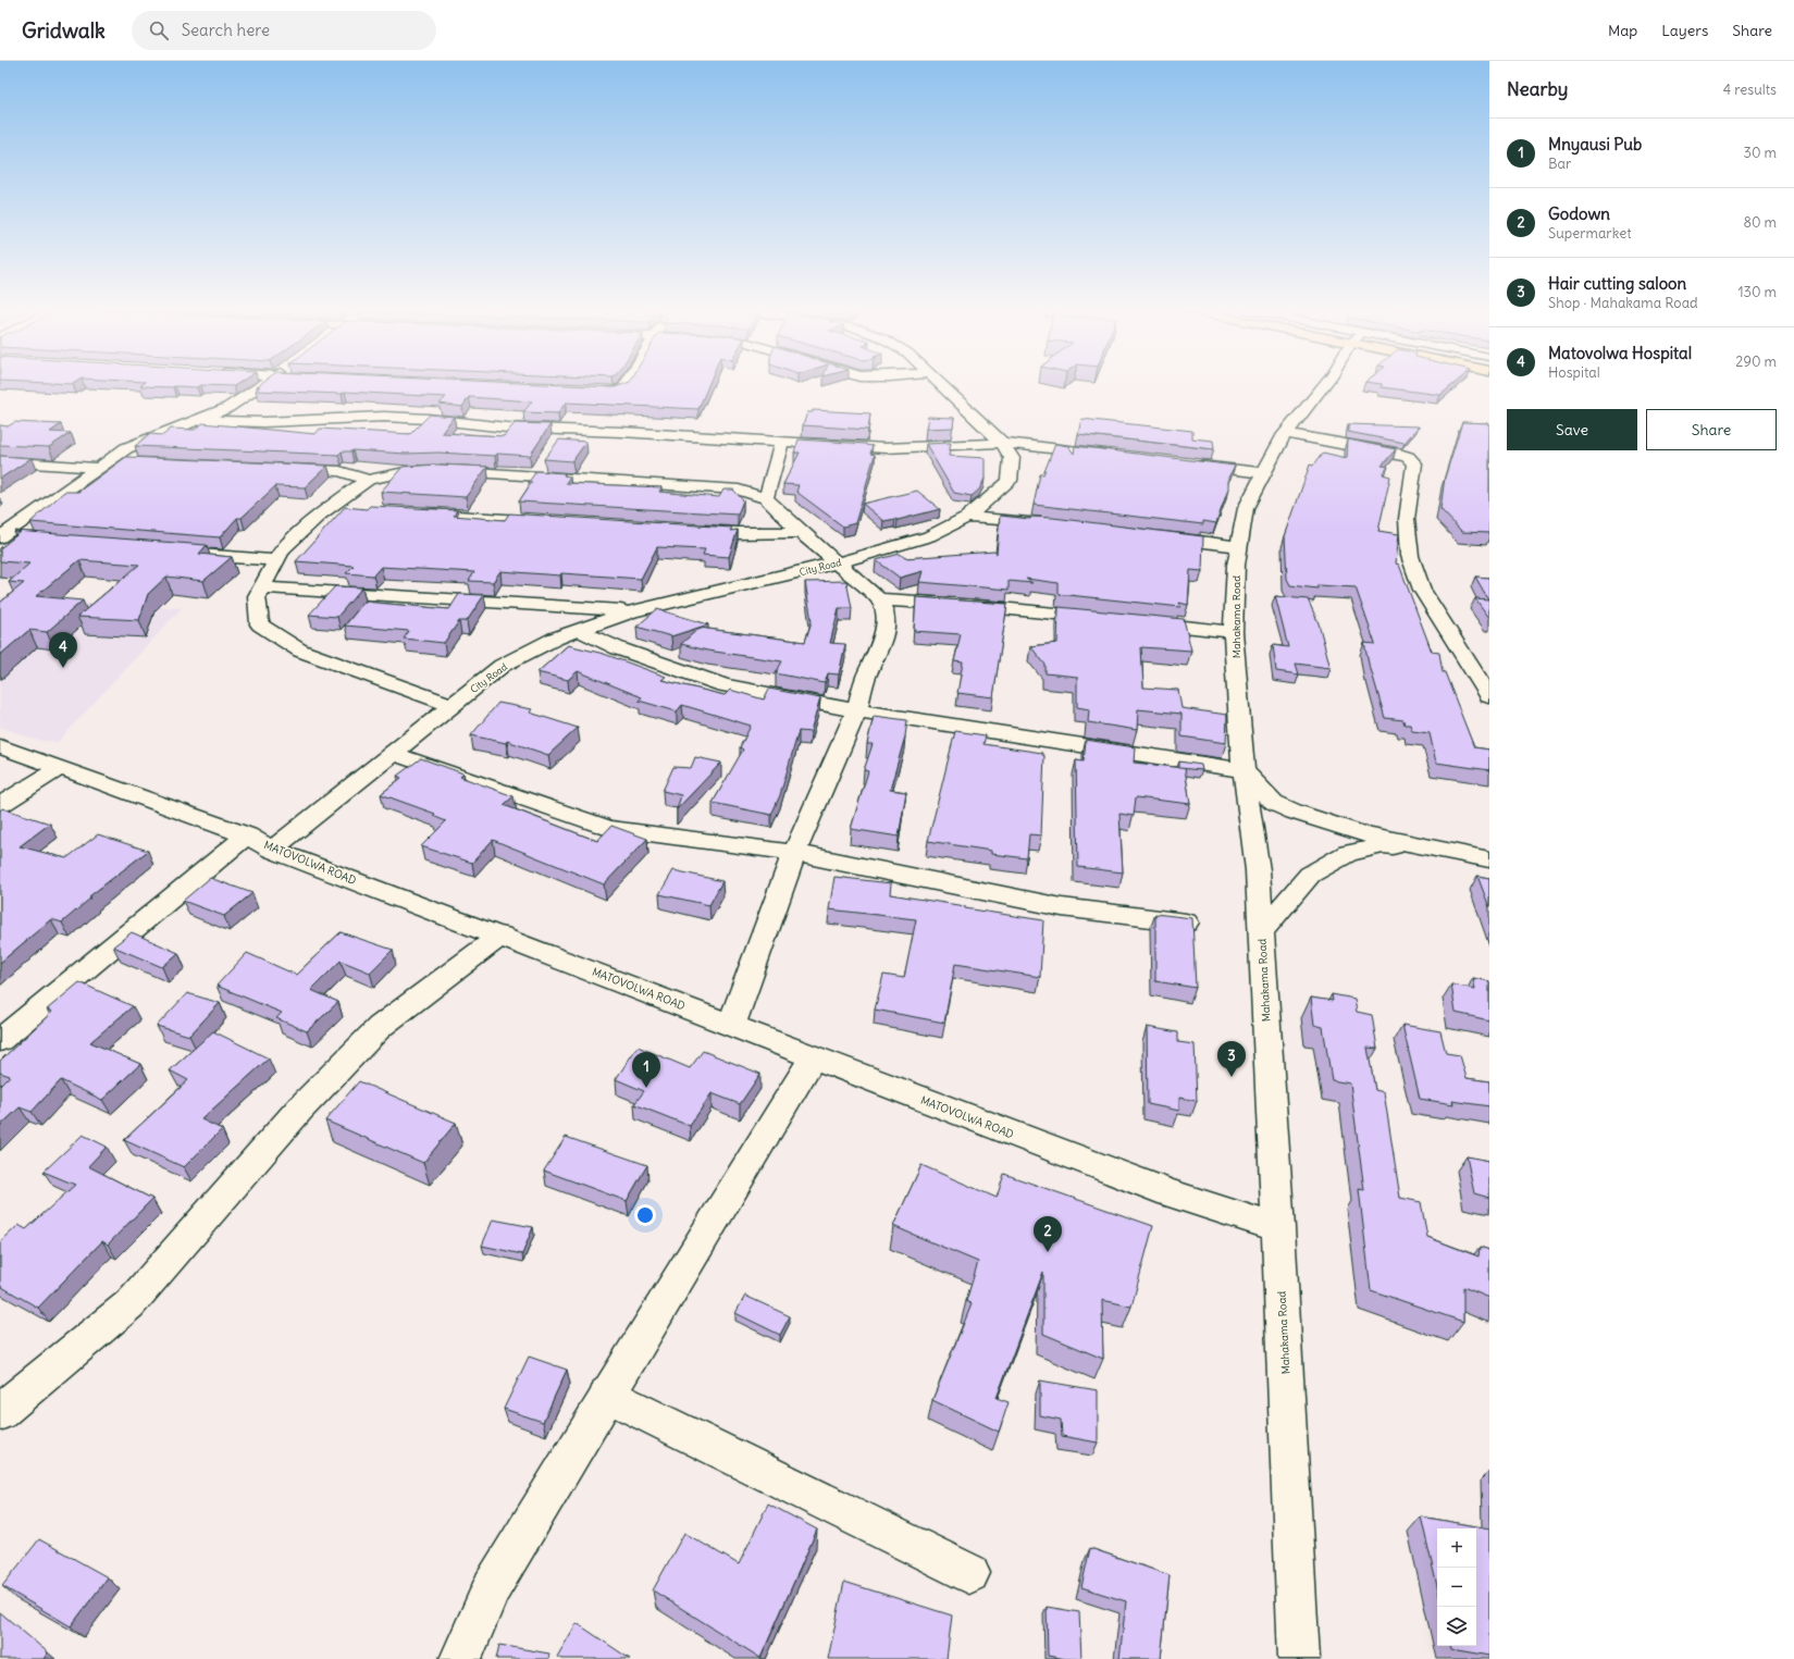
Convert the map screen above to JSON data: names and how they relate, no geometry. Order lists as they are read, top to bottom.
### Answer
{
  "streets": {
    "street": ["City Road", "Mahakama Road", "MATOVOLWA ROAD"]
  },
  "crossings": [
    ["City Road", "MATOVOLWA ROAD"],
    ["Mahakama Road", "MATOVOLWA ROAD"]
  ],
  "page": {
    "header": "Gridwalk",
    "search": "Search here",
    "nav": ["Map", "Layers", "Share"],
    "heading": ["Nearby", "4 results"],
    "list": [
      {
        "mark": "1",
        "name": "Mnyausi Pub",
        "note": "Bar",
        "value": "30 m"
      },
      {
        "mark": "2",
        "name": "Godown",
        "note": "Supermarket",
        "value": "80 m"
      },
      {
        "mark": "3",
        "name": "Hair cutting saloon",
        "note": "Shop · Mahakama Road",
        "value": "130 m"
      },
      {
        "mark": "4",
        "name": "Matovolwa Hospital",
        "note": "Hospital",
        "value": "290 m"
      }
    ],
    "buttons": ["Save", "Share"],
    "pins": [
      "4",
      "3",
      "1",
      "2"
    ],
    "map_buttons": ["+", "−"]
  }
}
